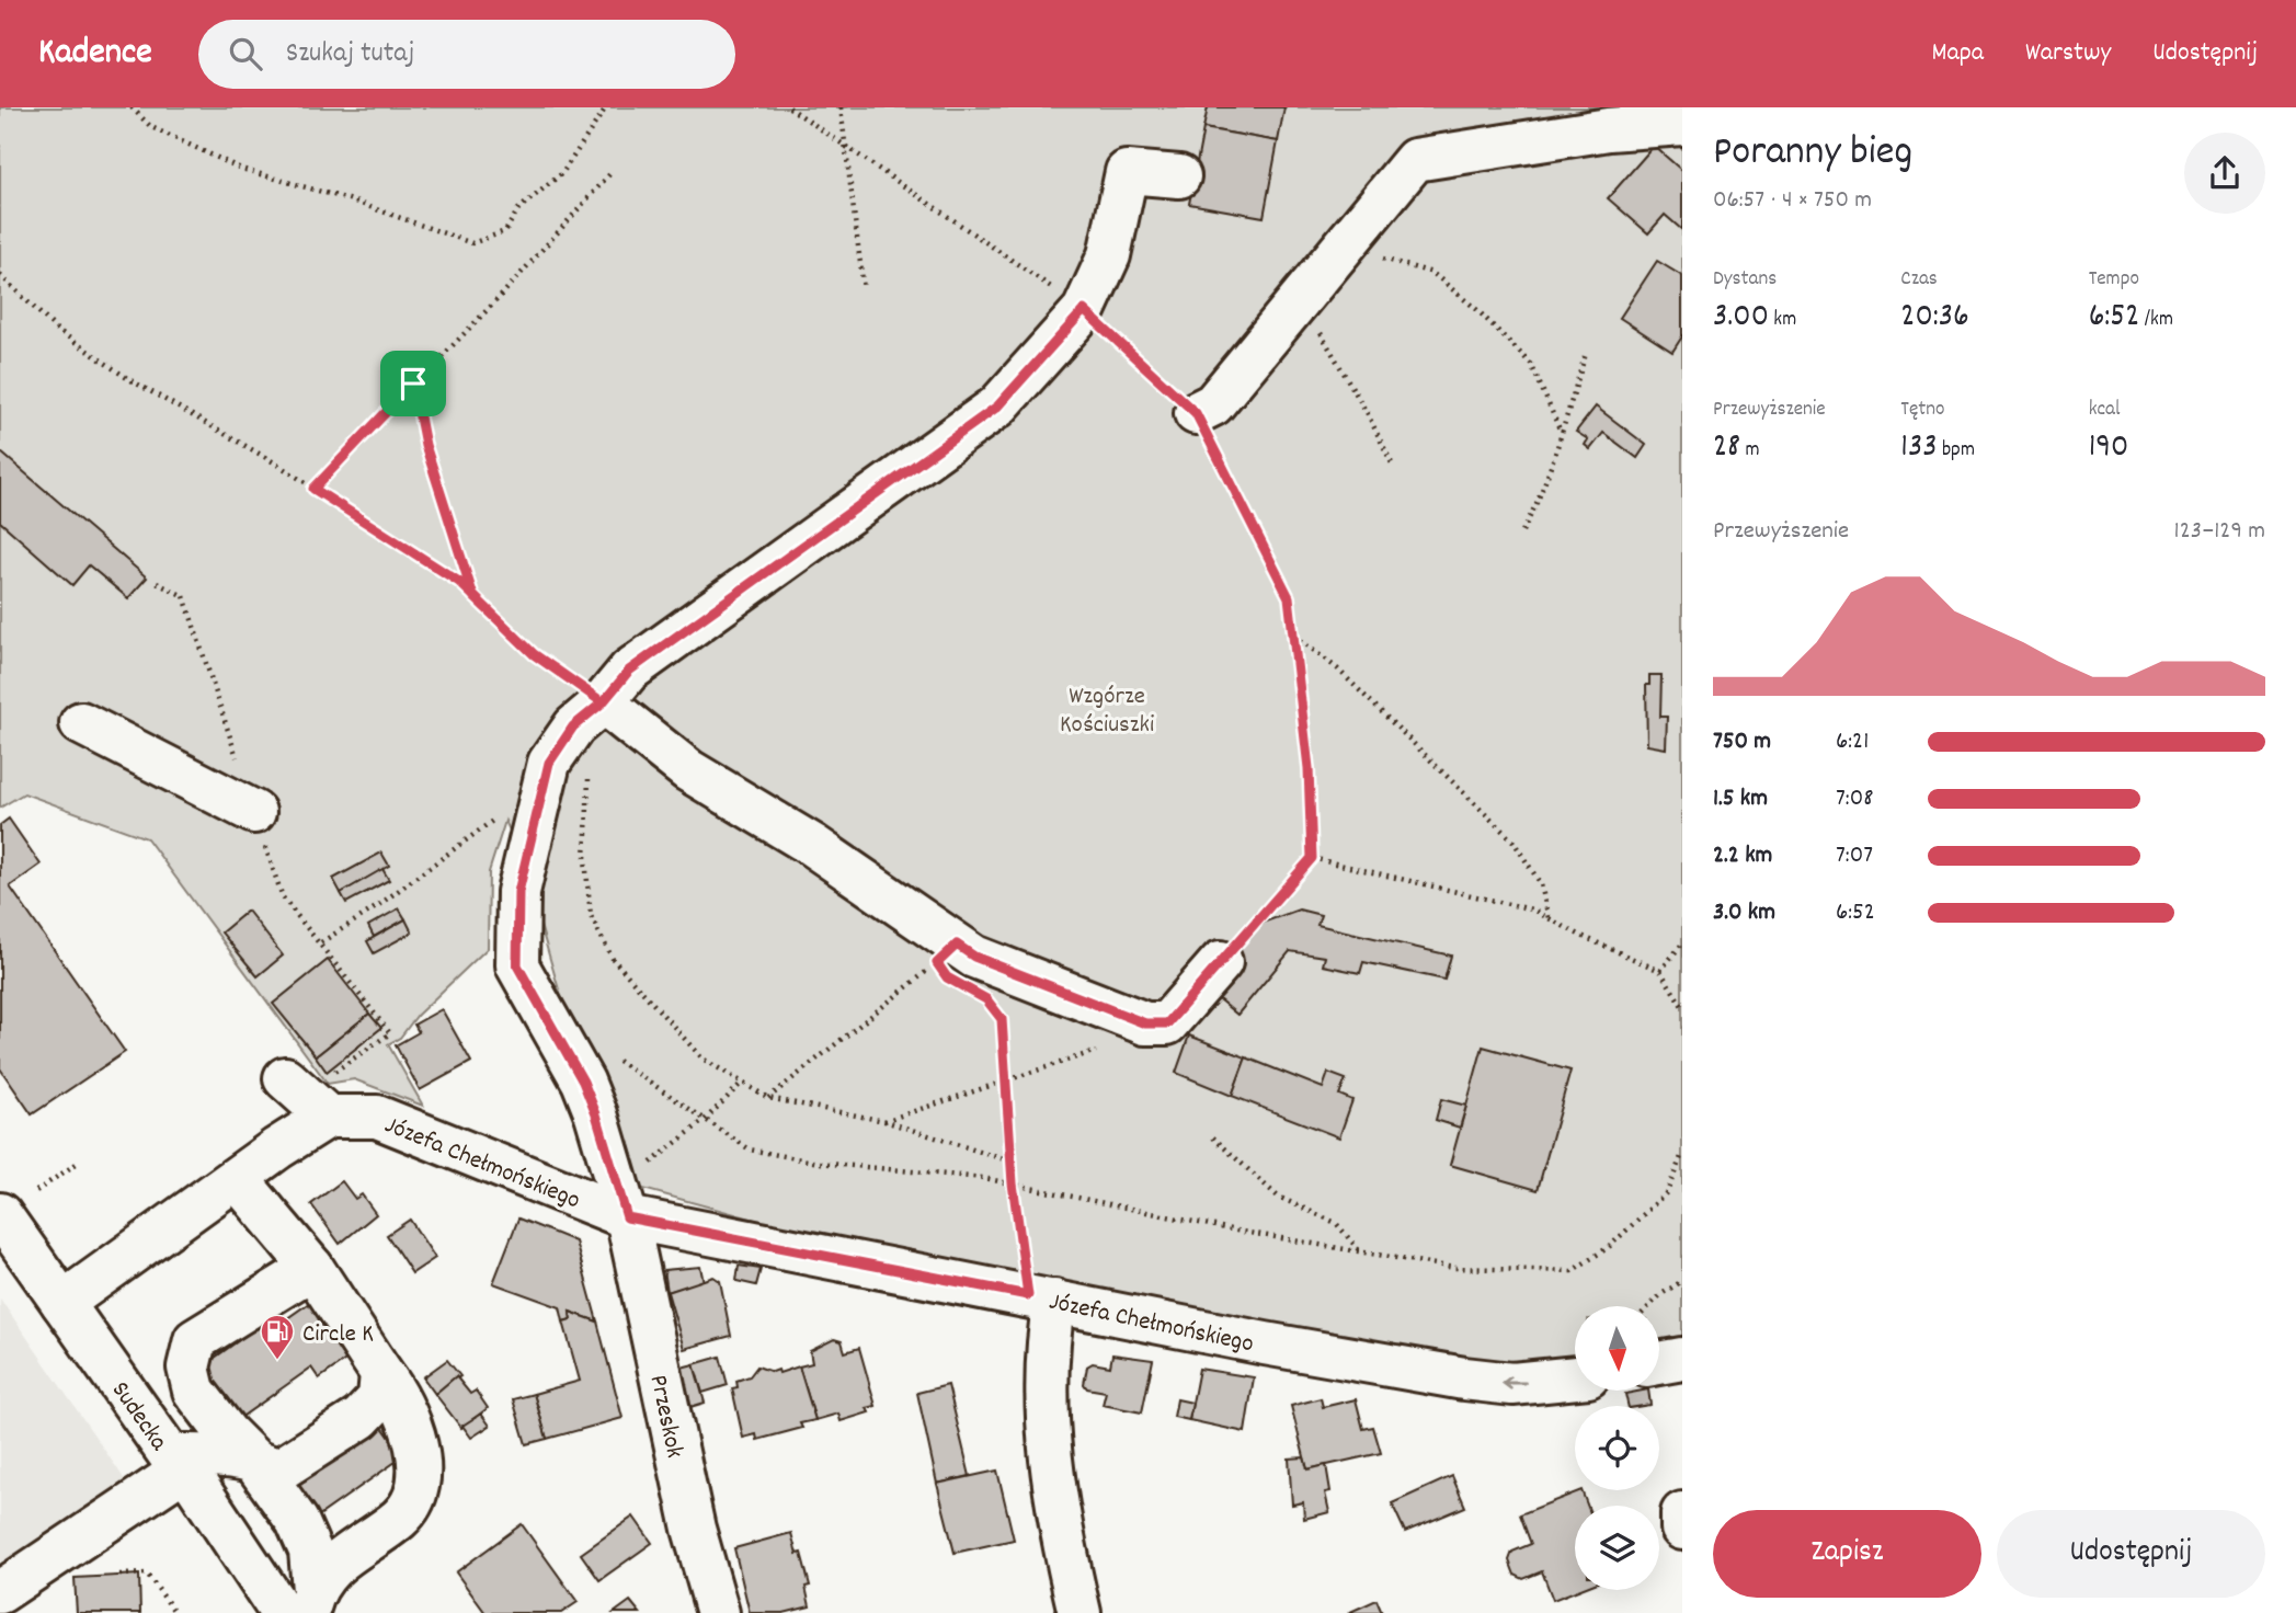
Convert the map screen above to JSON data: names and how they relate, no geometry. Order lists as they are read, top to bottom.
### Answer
{
  "streets": {
    "street": ["Józefa Chełmońskiego", "Sudecka", "Przeskok"]
  },
  "crossings": [
    ["Józefa Chełmońskiego", "Przeskok"]
  ],
  "one_way": ["Józefa Chełmońskiego"],
  "parks": ["Wzgórze Kościuszki"],
  "places": {
    "fuel station": ["Circle K"]
  },
  "north": "bottom",
  "page": {
    "header": "Kadence",
    "search": "Szukaj tutaj",
    "nav": ["Mapa", "Warstwy", "Udostępnij"],
    "heading": ["Poranny bieg", "06:57 · 4 × 750 m"],
    "stats": [
      ["Dystans", "3.00 km"],
      ["Czas", "20:36"],
      ["Tempo", "6:52 /km"],
      ["Przewyższenie", "28 m"],
      ["Tętno", "133 bpm"],
      ["kcal", "190"]
    ],
    "chart": ["Przewyższenie", "123–129 m"],
    "list": [
      {
        "name": "750 m",
        "note": "6:21"
      },
      {
        "name": "1.5 km",
        "note": "7:08"
      },
      {
        "name": "2.2 km",
        "note": "7:07"
      },
      {
        "name": "3.0 km",
        "note": "6:52"
      }
    ],
    "buttons": ["Zapisz", "Udostępnij"]
  }
}
